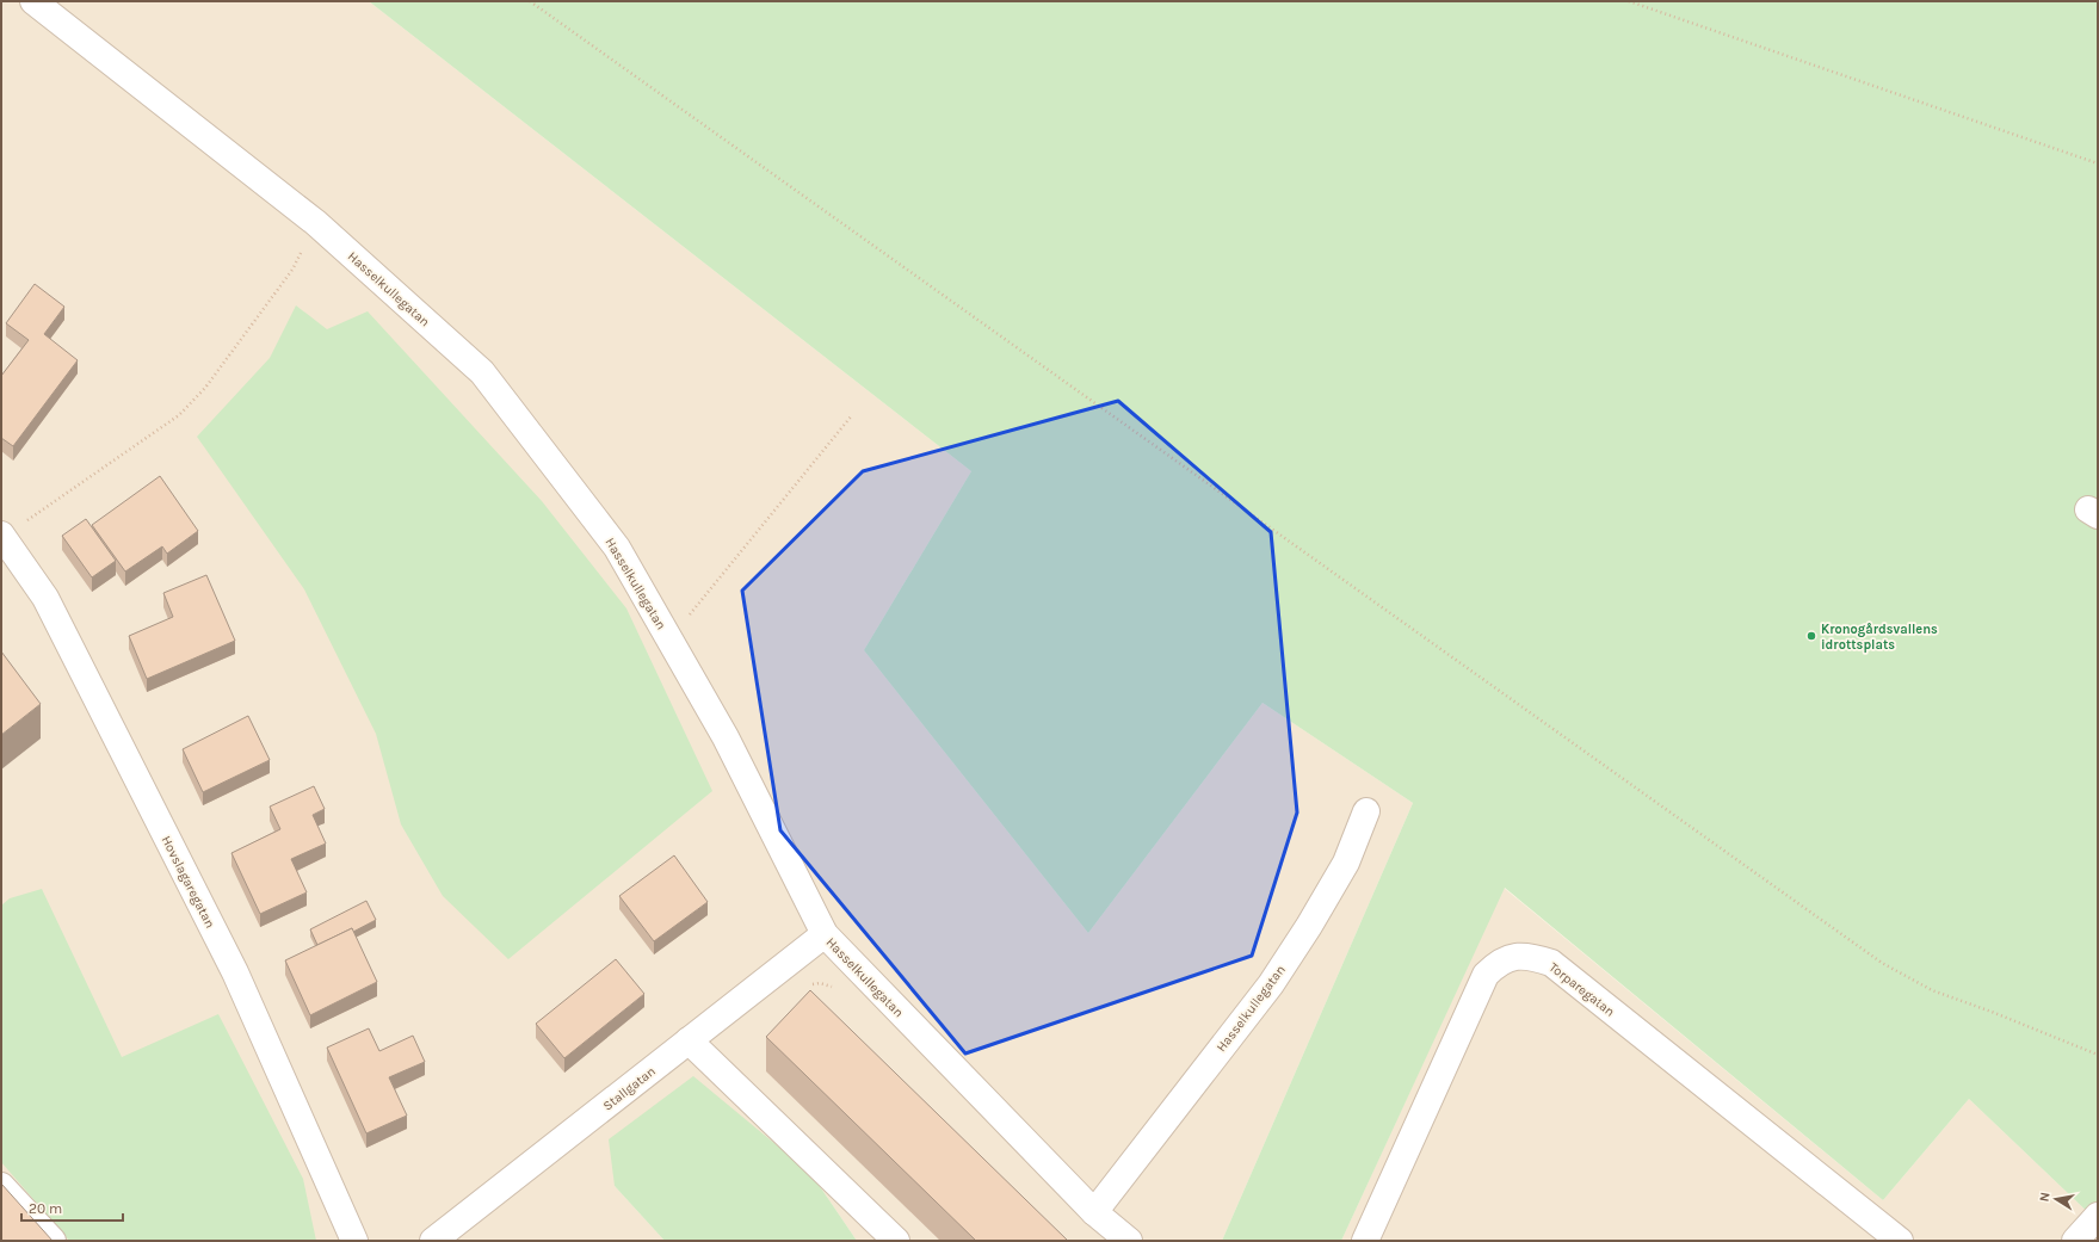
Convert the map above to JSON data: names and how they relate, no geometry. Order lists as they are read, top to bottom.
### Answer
{
  "streets": {
    "street": [
      "Hasselkullegatan",
      "Hovslagaregatan",
      "Torparegatan",
      "Stallgatan"
    ]
  },
  "crossings": [
    ["Hasselkullegatan", "Stallgatan"]
  ],
  "places": ["Kronogårdsvallens idrottsplats"],
  "scale_bar": "20 m",
  "north": "left"
}
